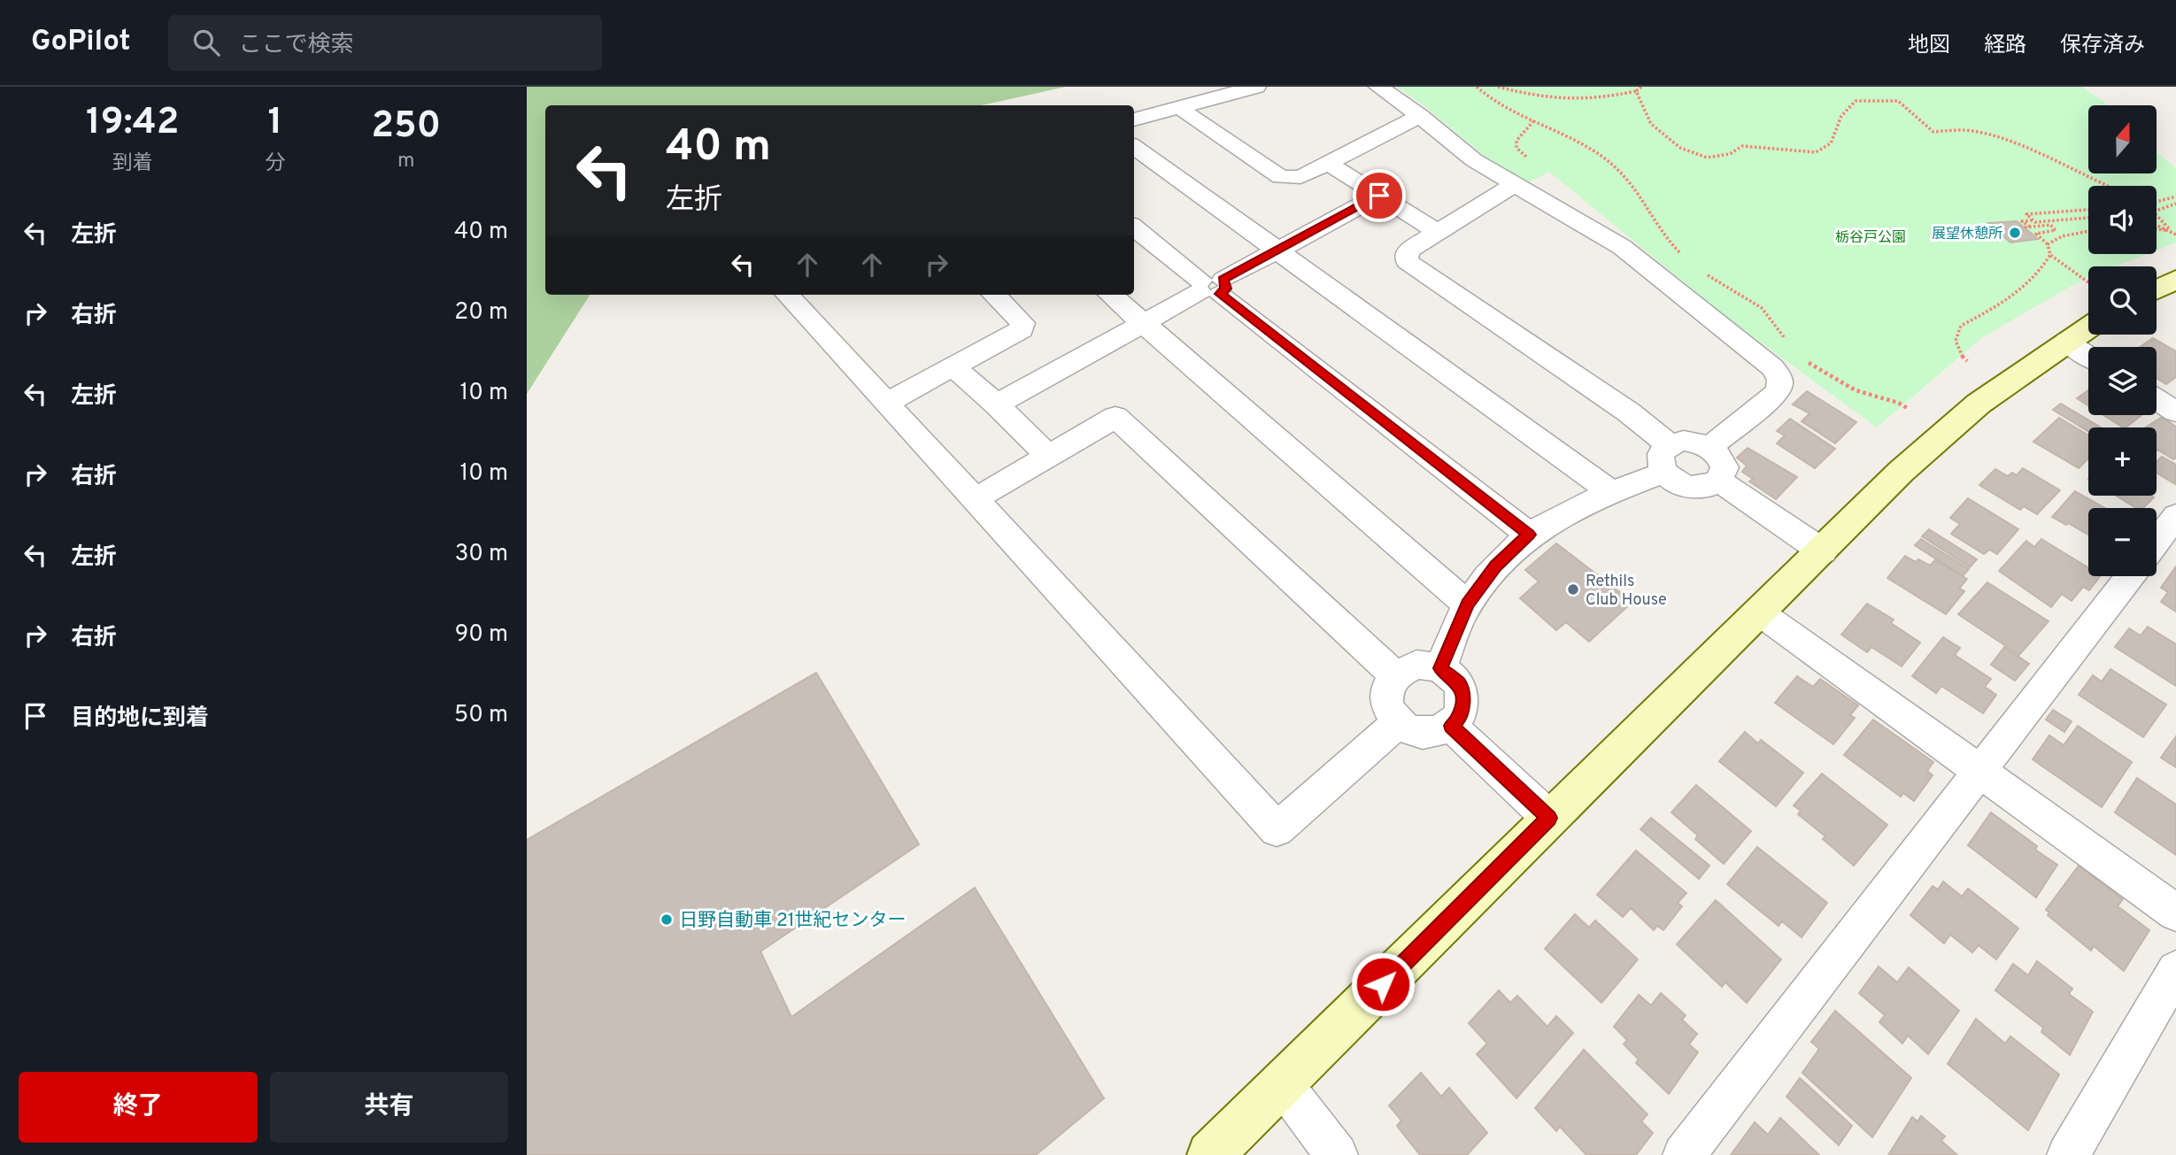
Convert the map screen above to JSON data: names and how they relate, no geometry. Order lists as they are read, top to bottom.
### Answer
{
  "parks": ["栃谷戸公園"],
  "places": ["展望休憩所", "Rethils Club House", "日野自動車 21世紀センター"],
  "north": "top",
  "page": {
    "header": "GoPilot",
    "search": "ここで検索",
    "nav": ["地図", "経路", "保存済み"],
    "eta": [
      "19:42",
      "到着",
      "1",
      "分",
      "250",
      "m"
    ],
    "map_buttons": ["+", "−"],
    "turn": ["40 m", "左折"],
    "list": [
      {
        "name": "左折",
        "value": "40 m"
      },
      {
        "name": "右折",
        "value": "20 m"
      },
      {
        "name": "左折",
        "value": "10 m"
      },
      {
        "name": "右折",
        "value": "10 m"
      },
      {
        "name": "左折",
        "value": "30 m"
      },
      {
        "name": "右折",
        "value": "90 m"
      },
      {
        "name": "目的地に到着",
        "value": "50 m"
      }
    ],
    "buttons": ["終了", "共有"]
  }
}
